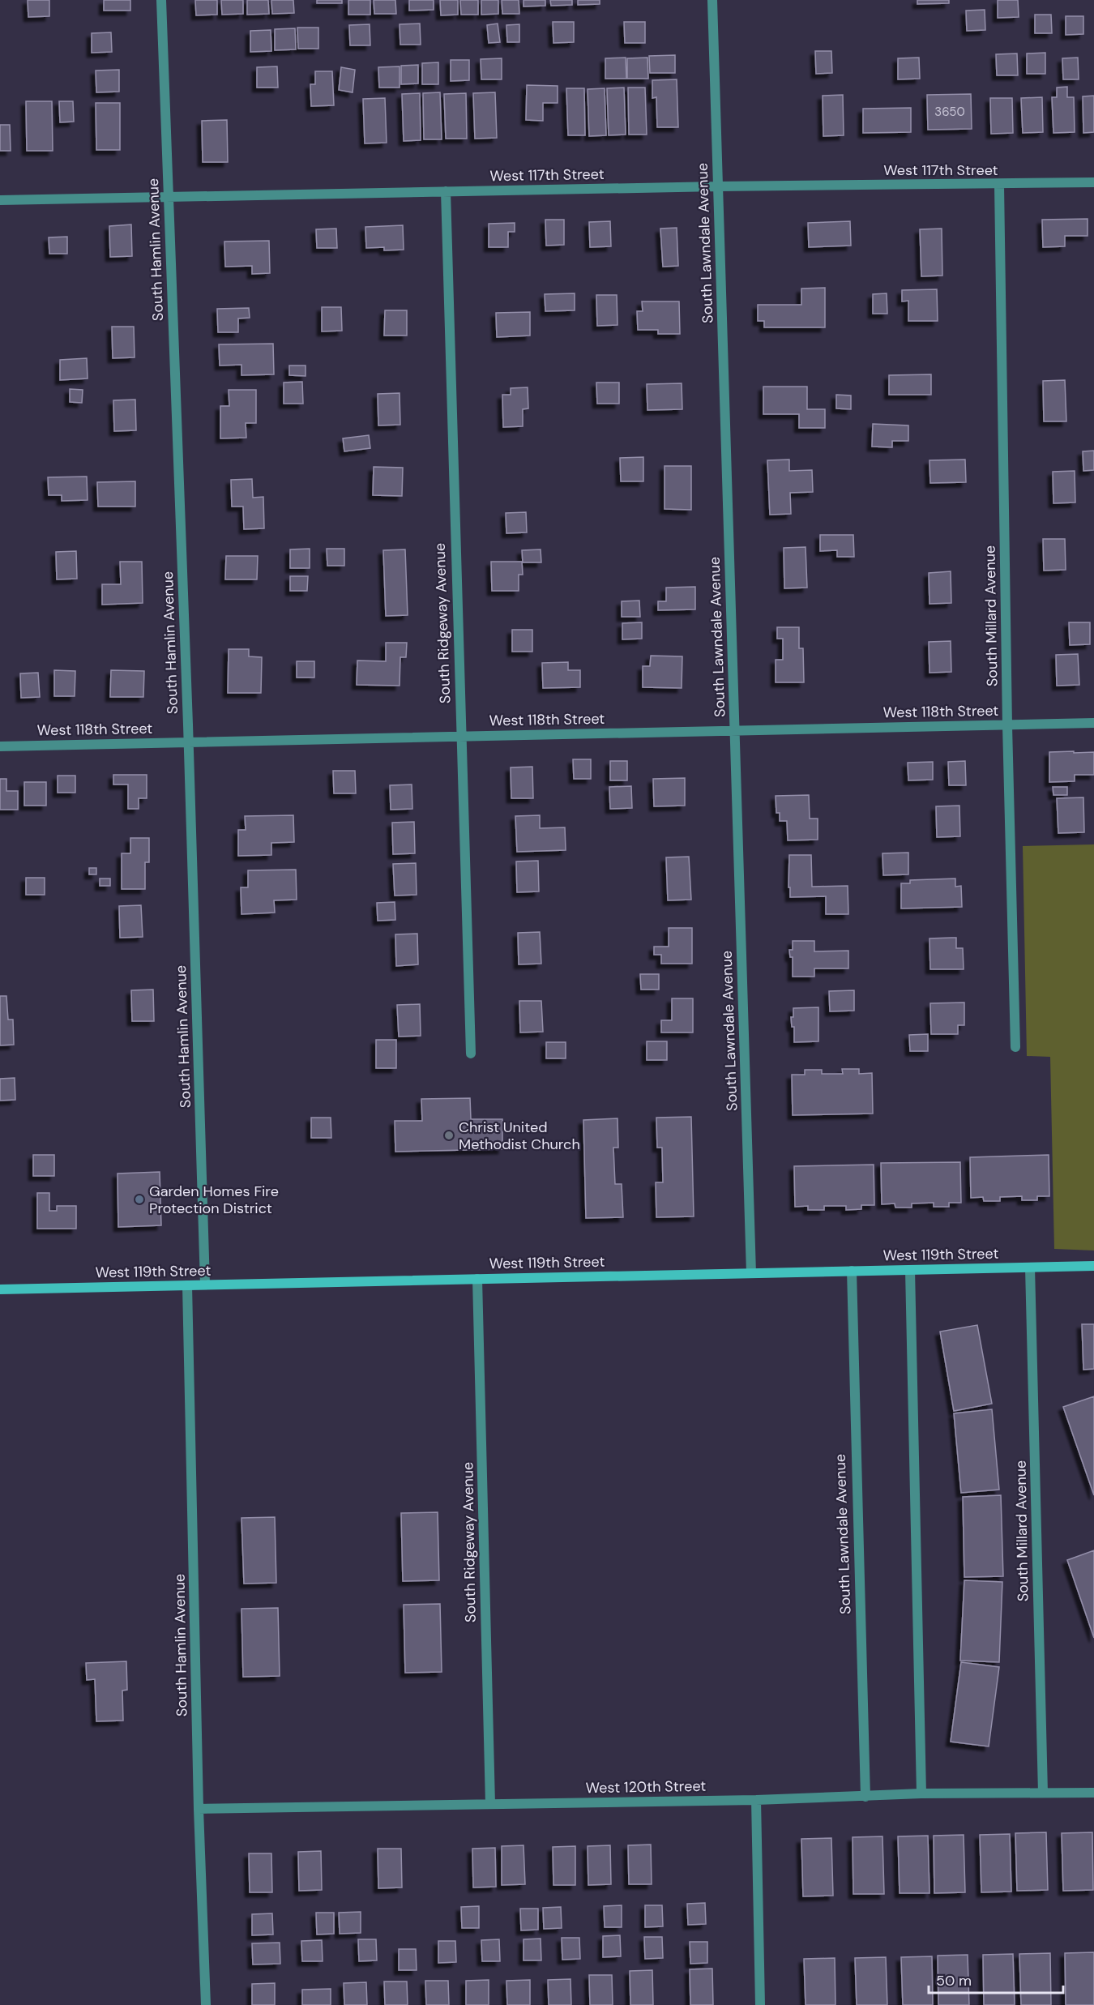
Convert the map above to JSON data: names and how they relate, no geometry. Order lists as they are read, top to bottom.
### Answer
{
  "streets": {
    "street": [
      "West 117th Street",
      "South Lawndale Avenue",
      "South Hamlin Avenue",
      "South Millard Avenue",
      "South Ridgeway Avenue",
      "West 118th Street",
      "West 119th Street",
      "West 120th Street"
    ]
  },
  "crossings": [
    ["West 117th Street", "South Lawndale Avenue"],
    ["West 117th Street", "South Hamlin Avenue"],
    ["West 117th Street", "South Millard Avenue"],
    ["West 117th Street", "South Ridgeway Avenue"],
    ["South Lawndale Avenue", "West 118th Street"],
    ["South Lawndale Avenue", "West 119th Street"],
    ["South Lawndale Avenue", "West 120th Street"],
    ["South Hamlin Avenue", "West 118th Street"],
    ["South Hamlin Avenue", "West 119th Street"],
    ["South Hamlin Avenue", "West 120th Street"],
    ["South Millard Avenue", "West 118th Street"],
    ["South Millard Avenue", "West 119th Street"],
    ["South Millard Avenue", "West 120th Street"],
    ["South Ridgeway Avenue", "West 118th Street"],
    ["South Ridgeway Avenue", "West 119th Street"],
    ["South Ridgeway Avenue", "West 120th Street"]
  ],
  "places": ["Christ United Methodist Church", "Garden Homes Fire Protection District"],
  "house_numbers": ["3650"],
  "scale_bar": "50 m"
}
